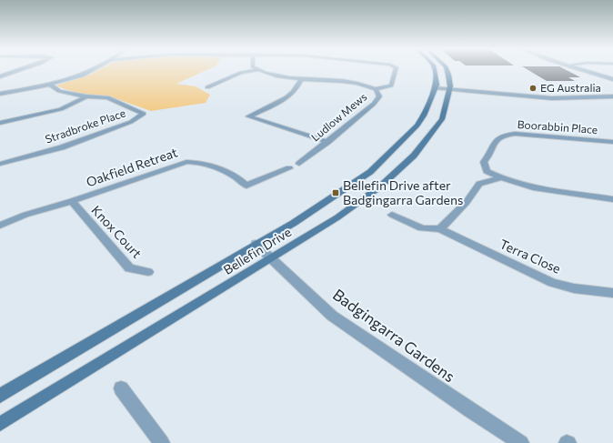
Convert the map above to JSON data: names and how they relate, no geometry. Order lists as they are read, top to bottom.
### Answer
{
  "streets": {
    "main road": ["Bellefin Drive"],
    "street": [
      "Ludlow Mews",
      "Stradbroke Place",
      "Boorabbin Place",
      "Oakfield Retreat",
      "Knox Court",
      "Terra Close",
      "Badgingarra Gardens"
    ]
  },
  "crossings": [
    ["Oakfield Retreat", "Knox Court"],
    ["Bellefin Drive", "Badgingarra Gardens"]
  ],
  "places": {
    "other": ["EG Australia"],
    "transit": ["Bellefin Drive after Badgingarra Gardens"]
  }
}
